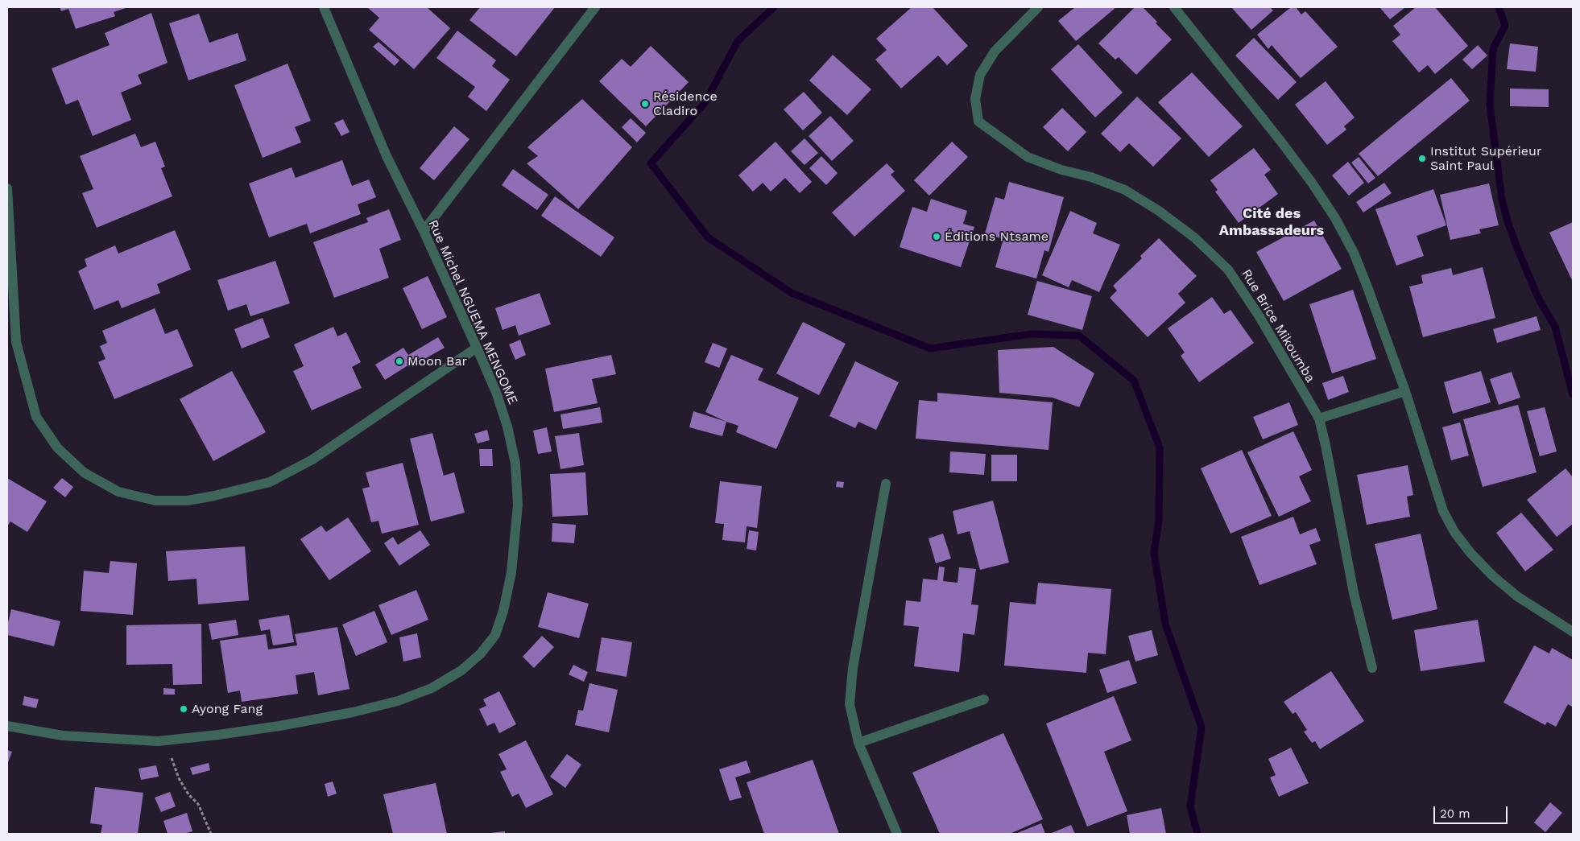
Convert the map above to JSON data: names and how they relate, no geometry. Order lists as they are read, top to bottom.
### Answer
{
  "streets": {
    "street": ["Rue Michel NGUEMA MENGOME", "Rue Brice Mikoumba"]
  },
  "districts": ["Cité des Ambassadeurs"],
  "places": [
    "Résidence Cladiro",
    "Institut Supérieur Saint Paul",
    "Éditions Ntsame",
    "Moon Bar",
    "Ayong Fang"
  ],
  "scale_bar": "20 m"
}
